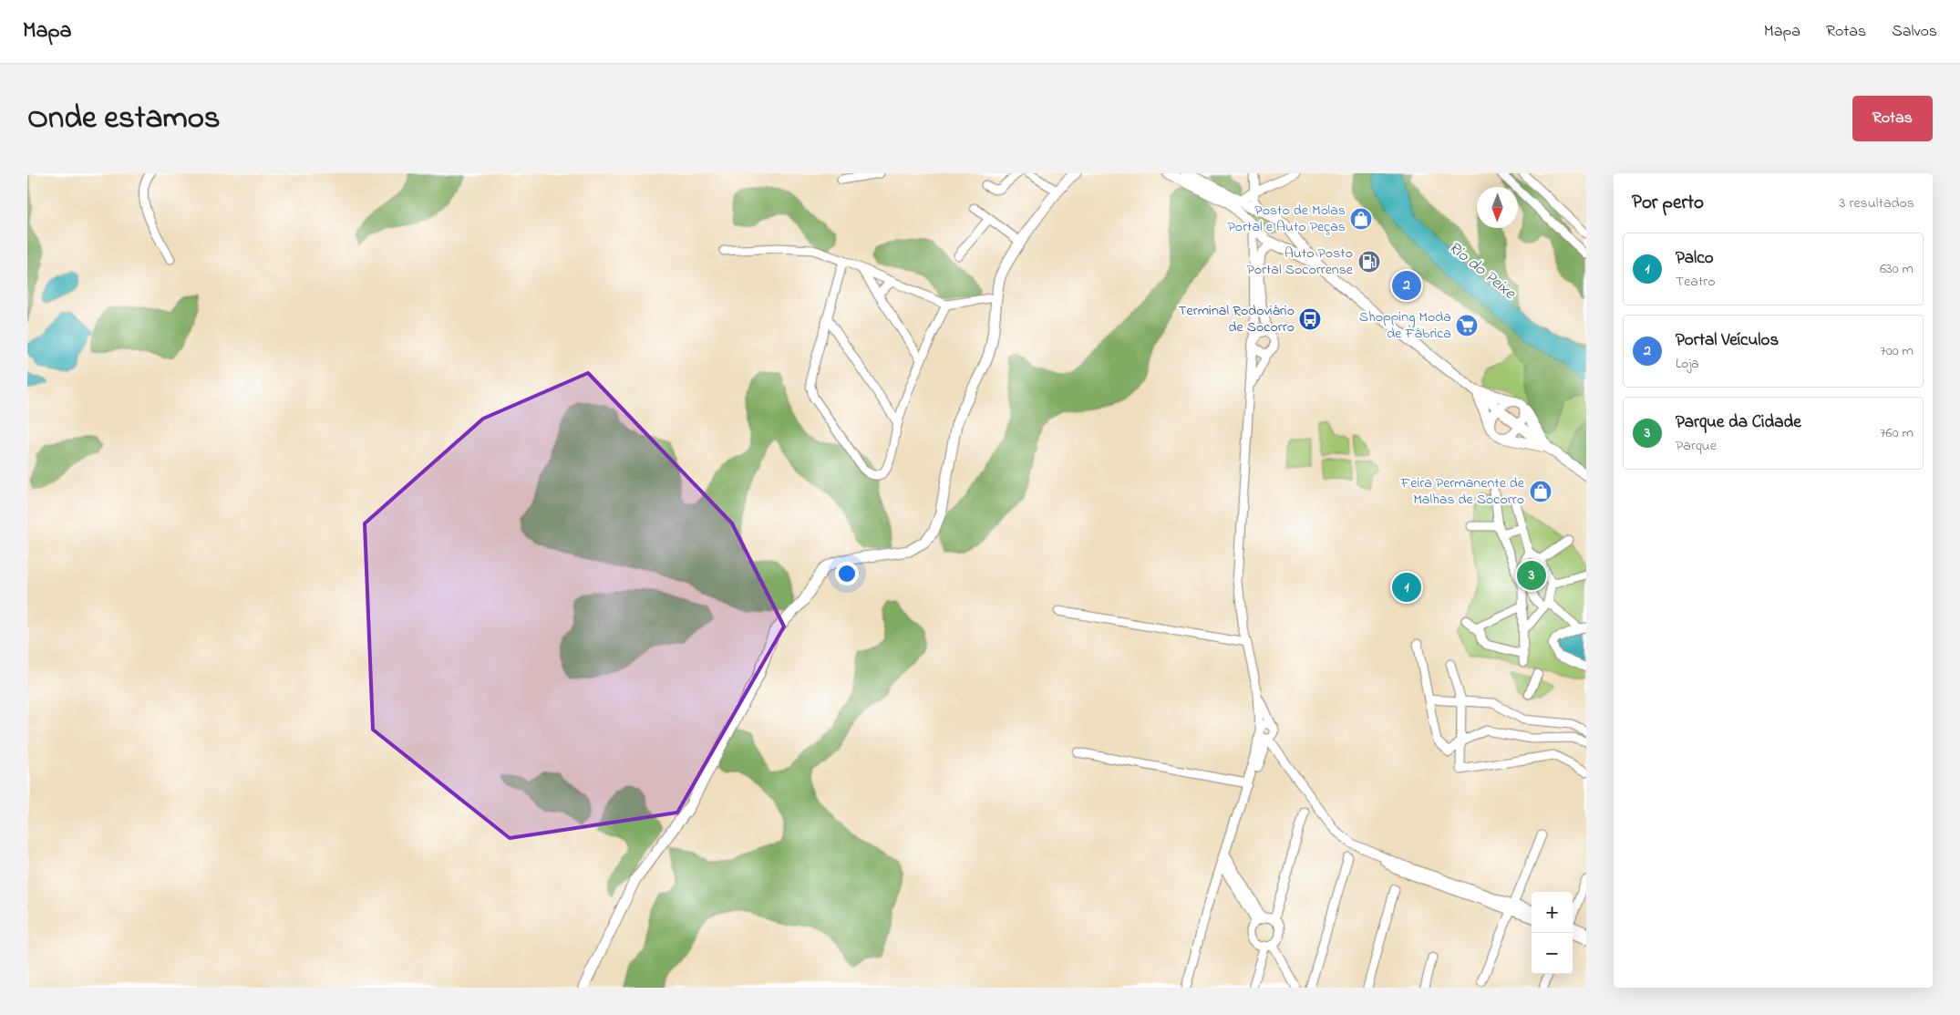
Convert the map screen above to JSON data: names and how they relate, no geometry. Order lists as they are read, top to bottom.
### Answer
{
  "water": ["Rio do Peixe"],
  "places": {
    "shop": ["Posto de Molas Portal e Auto Peças", "Feira Permanente de Malhas de Socorro"],
    "fuel station": ["Auto Posto Portal Socorrense"],
    "bus stop": ["Terminal Rodoviário de Socorro"],
    "supermarket": ["Shopping Moda de Fábrica"]
  },
  "north": "bottom",
  "page": {
    "header": "Mapa",
    "nav": ["Mapa", "Rotas", "Salvos"],
    "title": "Onde estamos",
    "buttons": "Rotas",
    "heading": ["Por perto", "3 resultados"],
    "list": [
      {
        "mark": "1",
        "name": "Palco",
        "note": "Teatro",
        "value": "630 m"
      },
      {
        "mark": "2",
        "name": "Portal Veículos",
        "note": "Loja",
        "value": "700 m"
      },
      {
        "mark": "3",
        "name": "Parque da Cidade",
        "note": "Parque",
        "value": "760 m"
      }
    ],
    "pins": ["2", "3", "1"],
    "map_buttons": ["+", "−"]
  }
}
